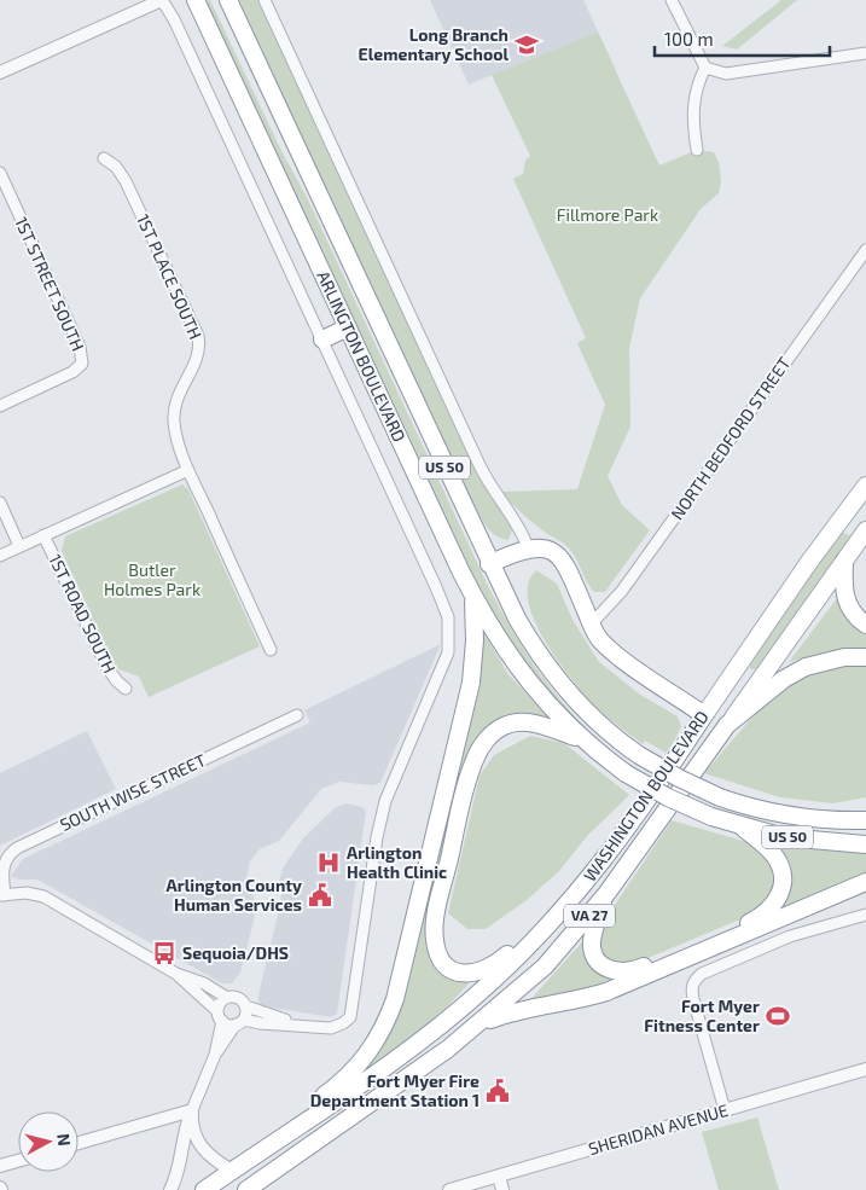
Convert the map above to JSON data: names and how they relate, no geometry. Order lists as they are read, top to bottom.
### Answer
{
  "streets": {
    "main road": [
      "ARLINGTON BOULEVARD",
      "US 50",
      "WASHINGTON BOULEVARD",
      "VA 27"
    ],
    "street": [
      "1ST PLACE SOUTH",
      "1ST STREET SOUTH",
      "NORTH BEDFORD STREET",
      "1ST ROAD SOUTH",
      "SOUTH WISE STREET",
      "SHERIDAN AVENUE"
    ]
  },
  "parks": ["Fillmore Park", "Butler Holmes Park"],
  "places": {
    "school or university": ["Long Branch Elementary School"],
    "hospital": ["Arlington Health Clinic"],
    "public building": ["Arlington County Human Services", "Fort Myer Fire Department Station 1"],
    "bus stop": ["Sequoia/DHS"],
    "sports": ["Fort Myer Fitness Center"]
  },
  "scale_bar": "100 m",
  "north": "right"
}
